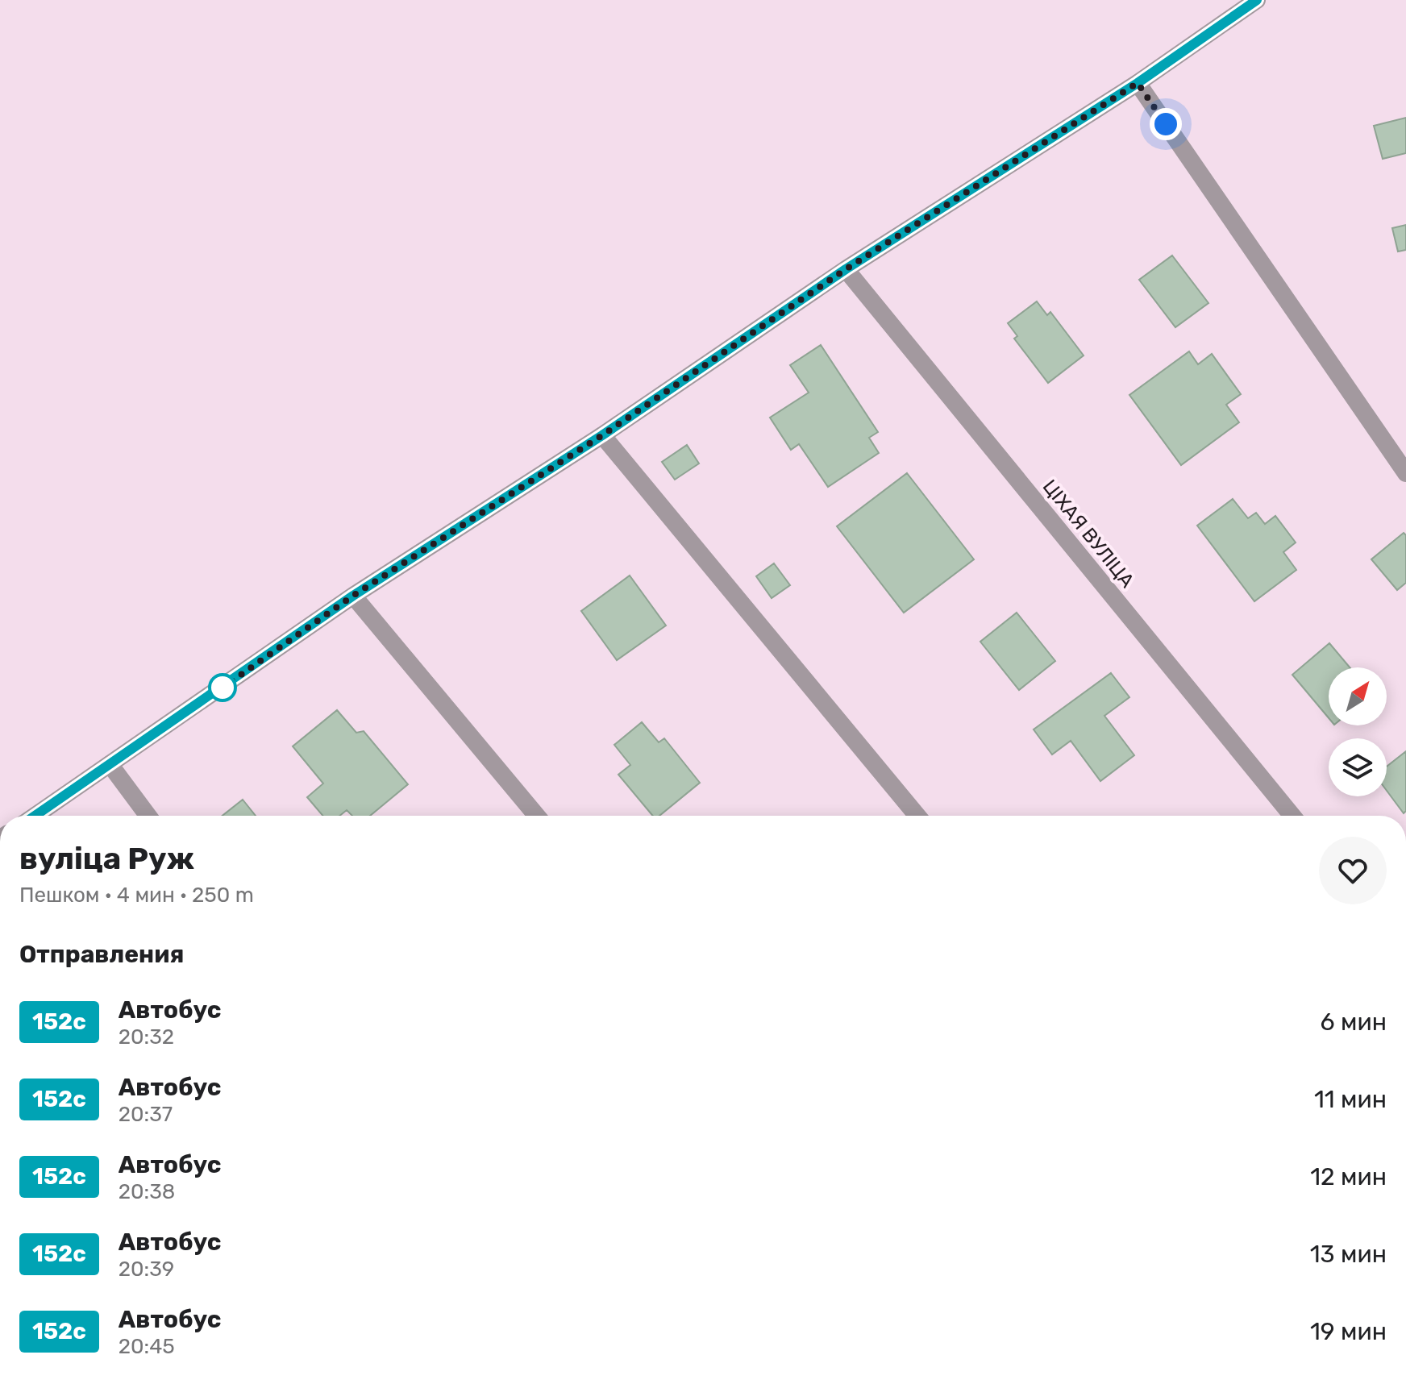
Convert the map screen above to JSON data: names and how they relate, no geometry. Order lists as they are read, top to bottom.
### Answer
{
  "streets": {
    "street": ["ЦІХАЯ ВУЛІЦА"]
  },
  "lines": ["bus line 152с"],
  "north": "top right",
  "page": {
    "heading": [
      ["вуліца Руж", "Пешком · 4 мин · 250 m"],
      "Отправления"
    ],
    "list": [
      {
        "mark": "152с",
        "name": "Автобус",
        "note": "20:32",
        "value": "6 мин"
      },
      {
        "mark": "152с",
        "name": "Автобус",
        "note": "20:37",
        "value": "11 мин"
      },
      {
        "mark": "152с",
        "name": "Автобус",
        "note": "20:38",
        "value": "12 мин"
      },
      {
        "mark": "152с",
        "name": "Автобус",
        "note": "20:39",
        "value": "13 мин"
      },
      {
        "mark": "152с",
        "name": "Автобус",
        "note": "20:45",
        "value": "19 мин"
      }
    ]
  }
}
